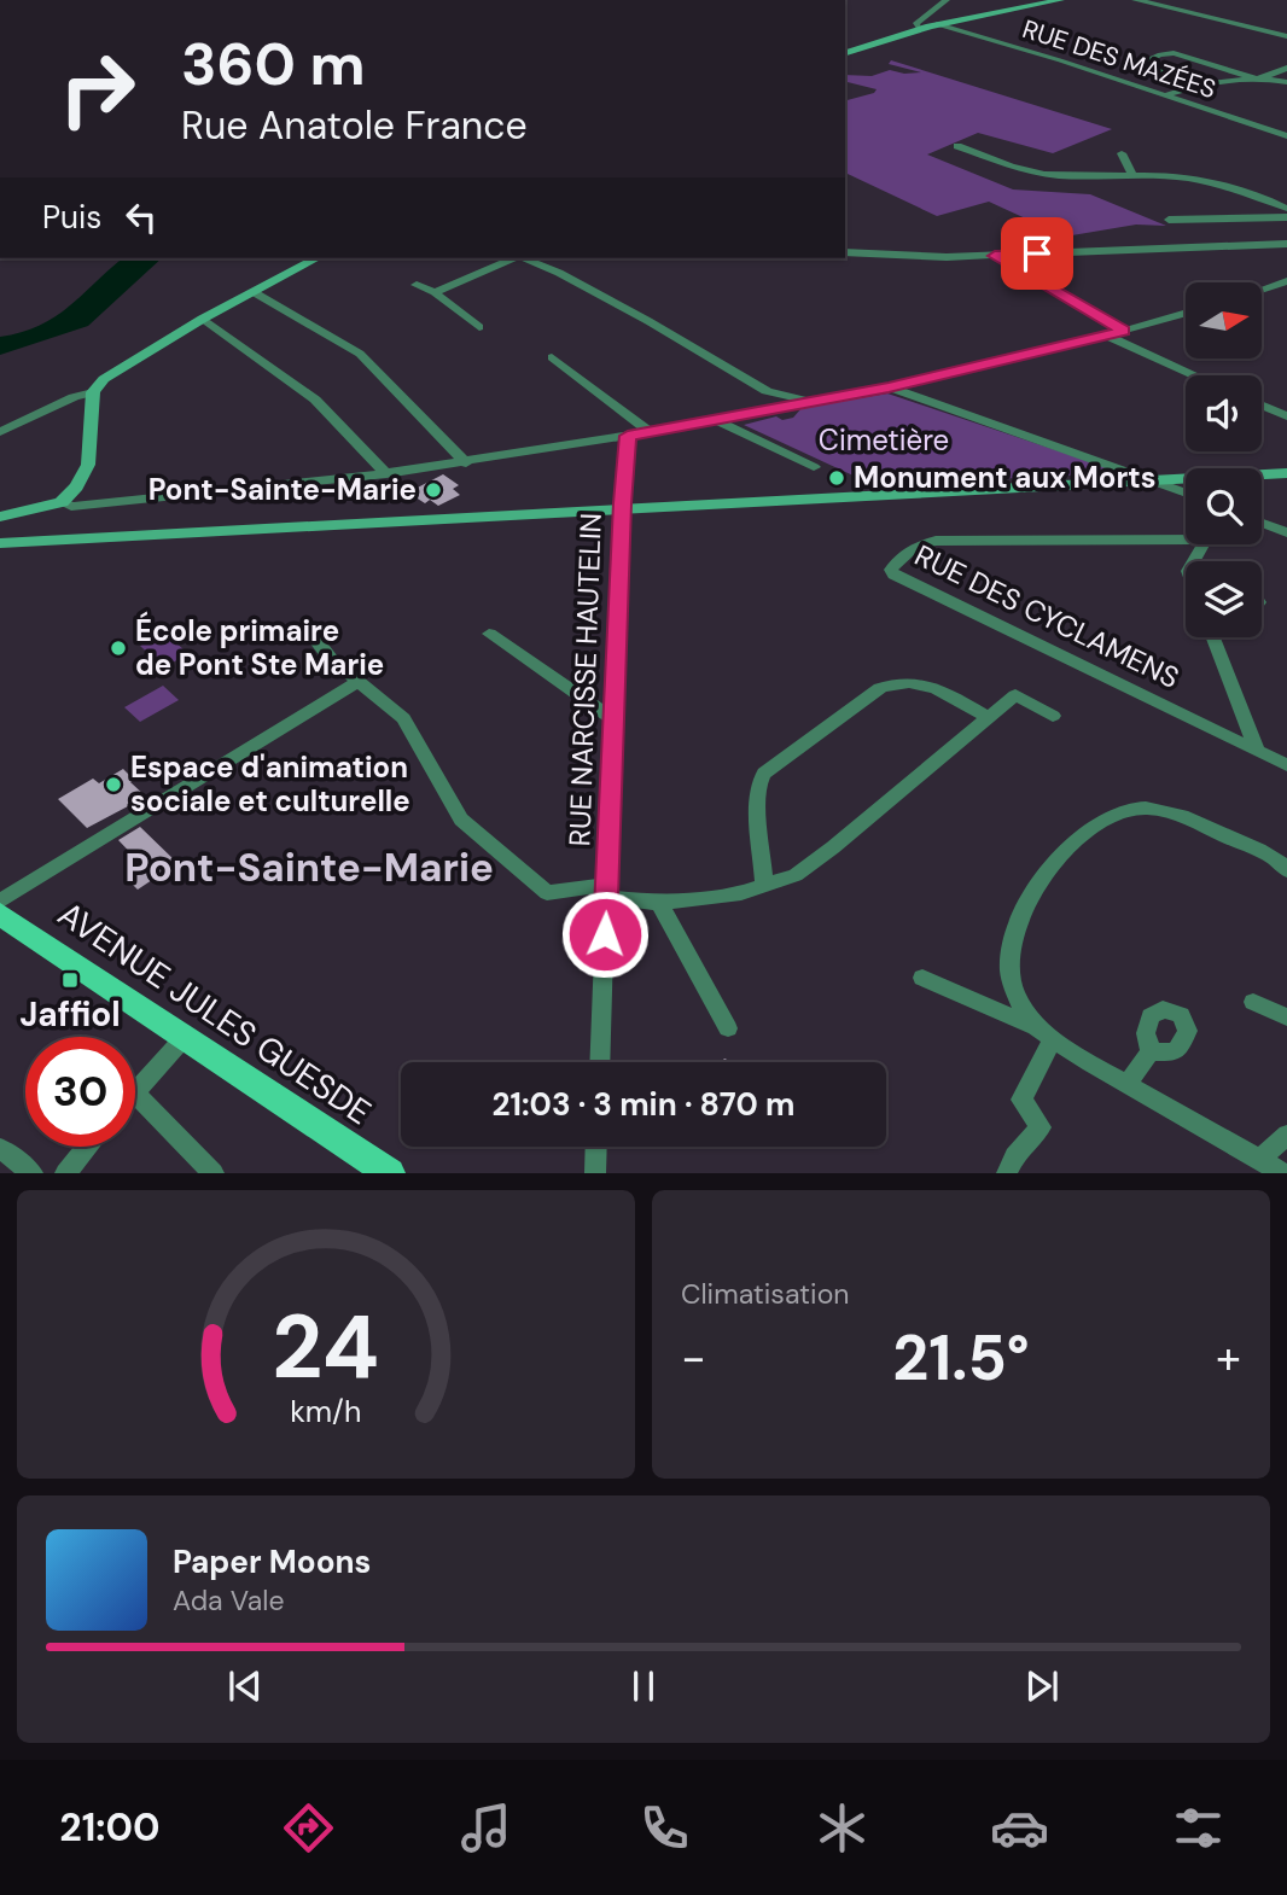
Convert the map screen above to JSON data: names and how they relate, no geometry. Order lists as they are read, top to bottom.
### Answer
{
  "streets": {
    "main road": ["AVENUE JULES GUESDE"],
    "street": ["RUE DES MAZÉES", "RUE DES CYCLAMENS", "RUE NARCISSE HAUTELIN"]
  },
  "districts": ["Pont-Sainte-Marie"],
  "parks": ["Cimetière"],
  "places": {
    "other": [
      "Monument aux Morts",
      "Pont-Sainte-Marie",
      "École primaire de Pont Ste Marie",
      "Espace d'animation sociale et culturelle"
    ],
    "transit": ["Jaffiol"]
  },
  "north": "right",
  "page": {
    "turn": ["360 m", "Rue Anatole France"],
    "then": "Puis",
    "limit": "30",
    "trip": "21:03 · 3 min · 870 m",
    "tile": "Climatisation",
    "heat": ["−", "21.5°", "+"],
    "song": ["Paper Moons", "Ada Vale"],
    "tabs": "21:00",
    "gauge": ["24", "km/h"]
  }
}
